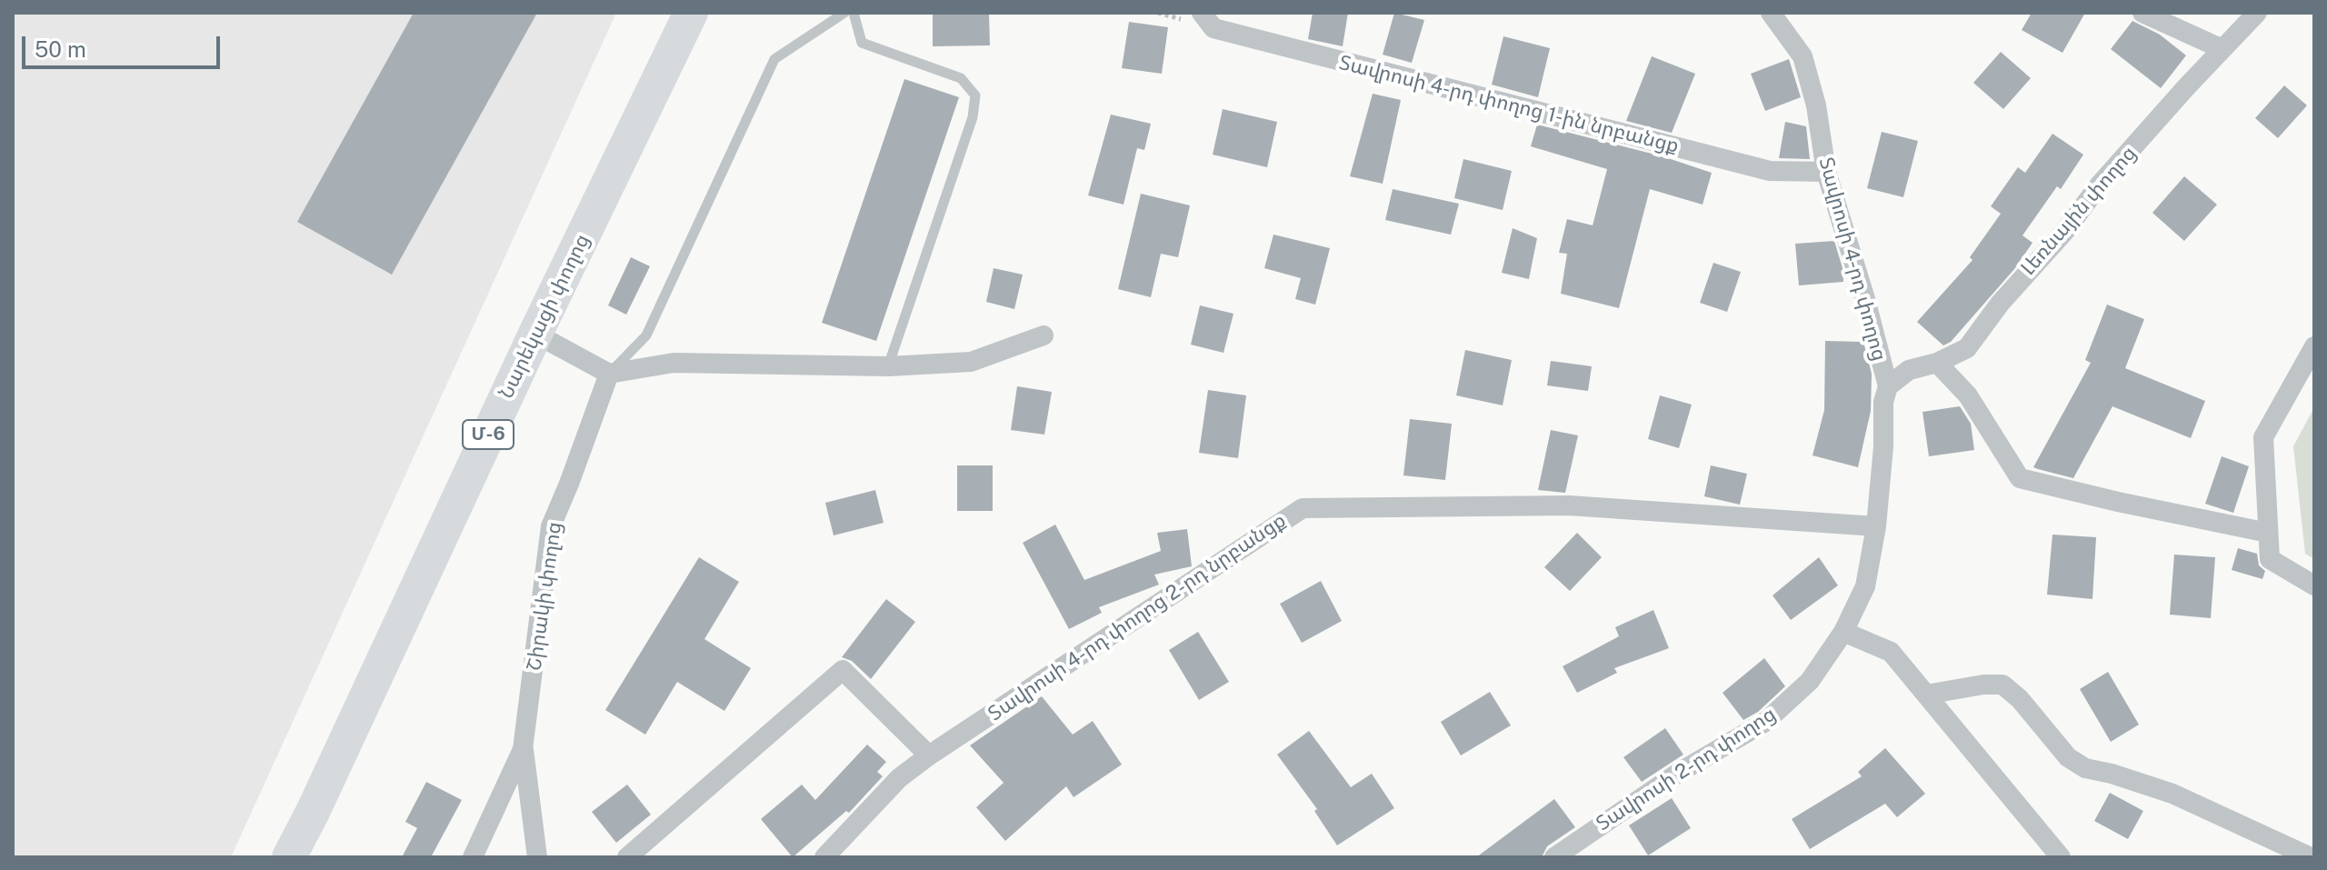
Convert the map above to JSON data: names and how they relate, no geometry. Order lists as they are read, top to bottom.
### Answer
{
  "streets": {
    "highway": ["Նարեկացի փողոց", "Մ-6"],
    "street": [
      "Տավրոսի 4-րդ փողոց 1-ին նրբանցք",
      "Լեռնային փողոց",
      "Տավրոսի 4-րդ փողոց",
      "Շիրակի փողոց",
      "Տավրոսի 4-րդ փողոց 2-րդ նրբանցք",
      "Տավրոսի 2-րդ փողոց"
    ]
  },
  "crossings": [
    ["Տավրոսի 4-րդ փողոց 1-ին նրբանցք", "Տավրոսի 4-րդ փողոց"],
    ["Լեռնային փողոց", "Տավրոսի 4-րդ փողոց"],
    ["Լեռնային փողոց", "Տավրոսի 2-րդ փողոց"],
    ["Տավրոսի 4-րդ փողոց", "Տավրոսի 2-րդ փողոց"],
    ["Տավրոսի 4-րդ փողոց 2-րդ նրբանցք", "Տավրոսի 2-րդ փողոց"]
  ],
  "scale_bar": "50 m"
}
